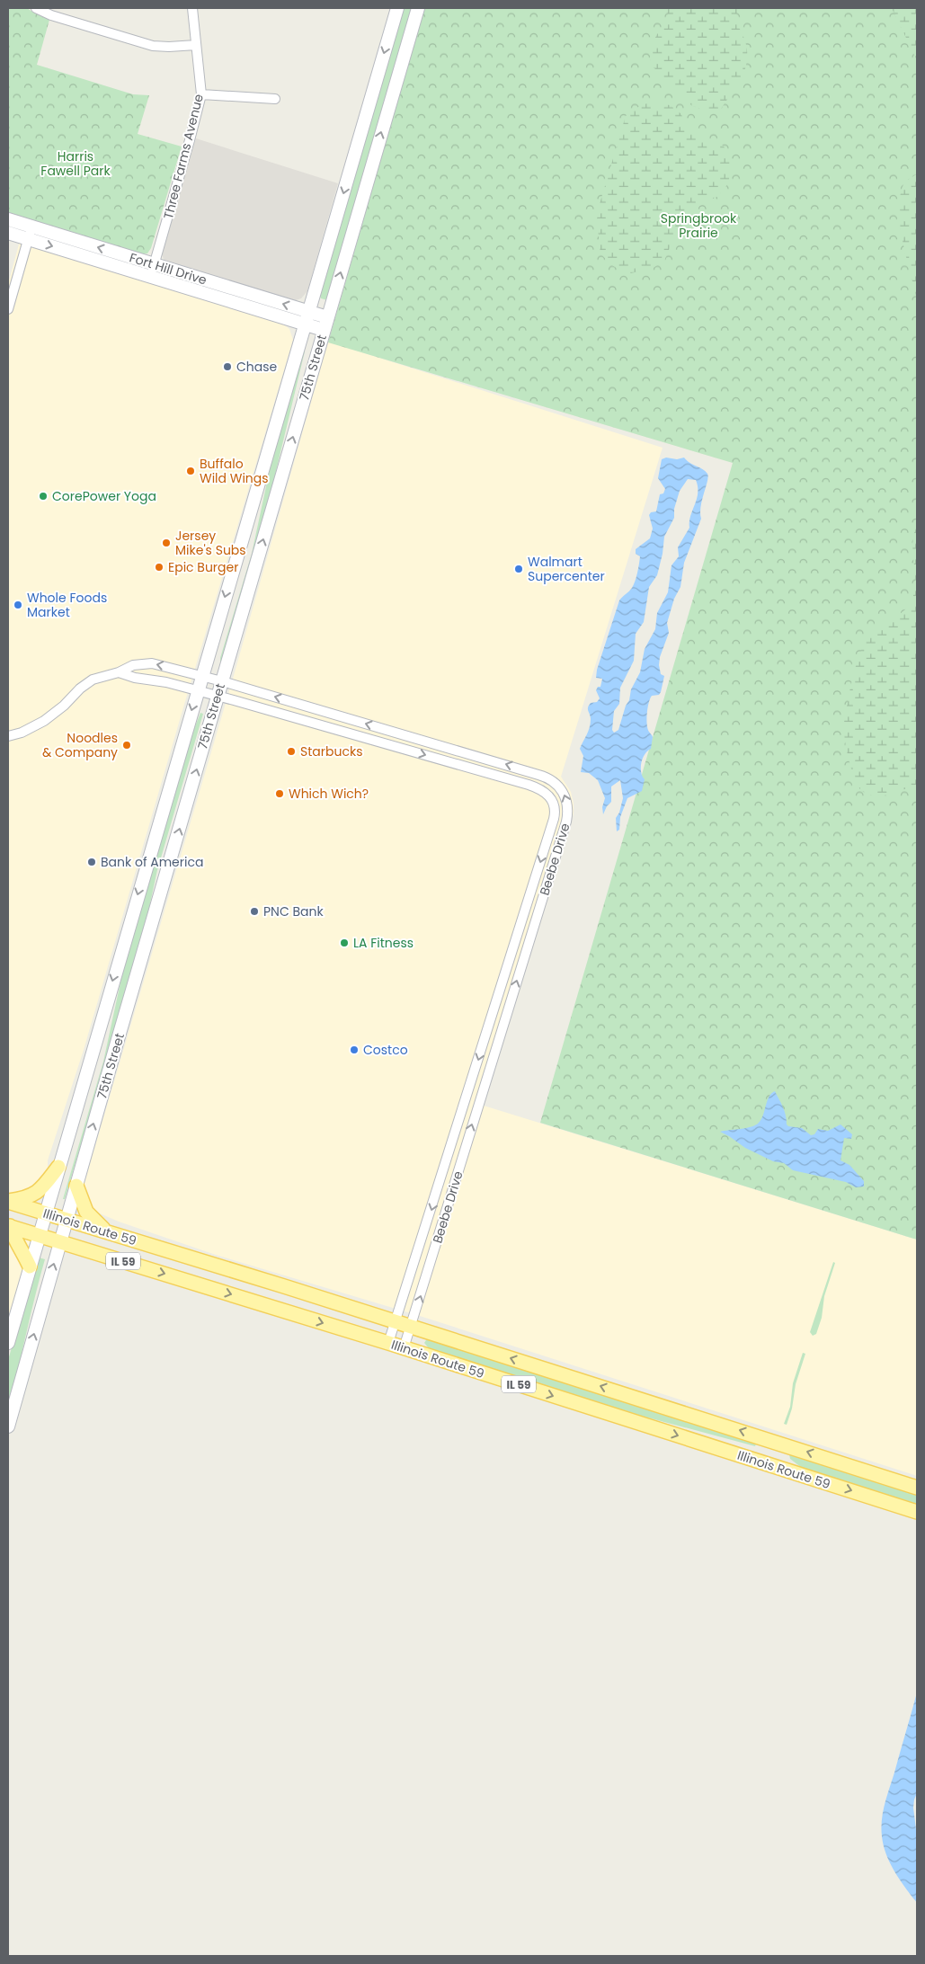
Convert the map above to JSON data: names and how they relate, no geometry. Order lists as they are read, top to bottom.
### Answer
{
  "streets": {
    "main road": [
      "Fort Hill Drive",
      "75th Street",
      "Illinois Route 59",
      "IL 59"
    ],
    "street": ["Three Farms Avenue", "Beebe Drive"]
  },
  "crossings": [
    ["Three Farms Avenue", "Fort Hill Drive"],
    ["Fort Hill Drive", "75th Street"],
    ["75th Street", "Beebe Drive"],
    ["75th Street", "Illinois Route 59"],
    ["Beebe Drive", "Illinois Route 59"]
  ],
  "parks": ["Harris Fawell Park", "Springbrook Prairie"],
  "places": [
    "Chase",
    "Buffalo Wild Wings",
    "CorePower Yoga",
    "Jersey Mike's Subs",
    "Epic Burger",
    "Walmart Supercenter",
    "Whole Foods Market",
    "Noodles & Company",
    "Starbucks",
    "Which Wich?",
    "Bank of America",
    "PNC Bank",
    "LA Fitness",
    "Costco"
  ]
}
